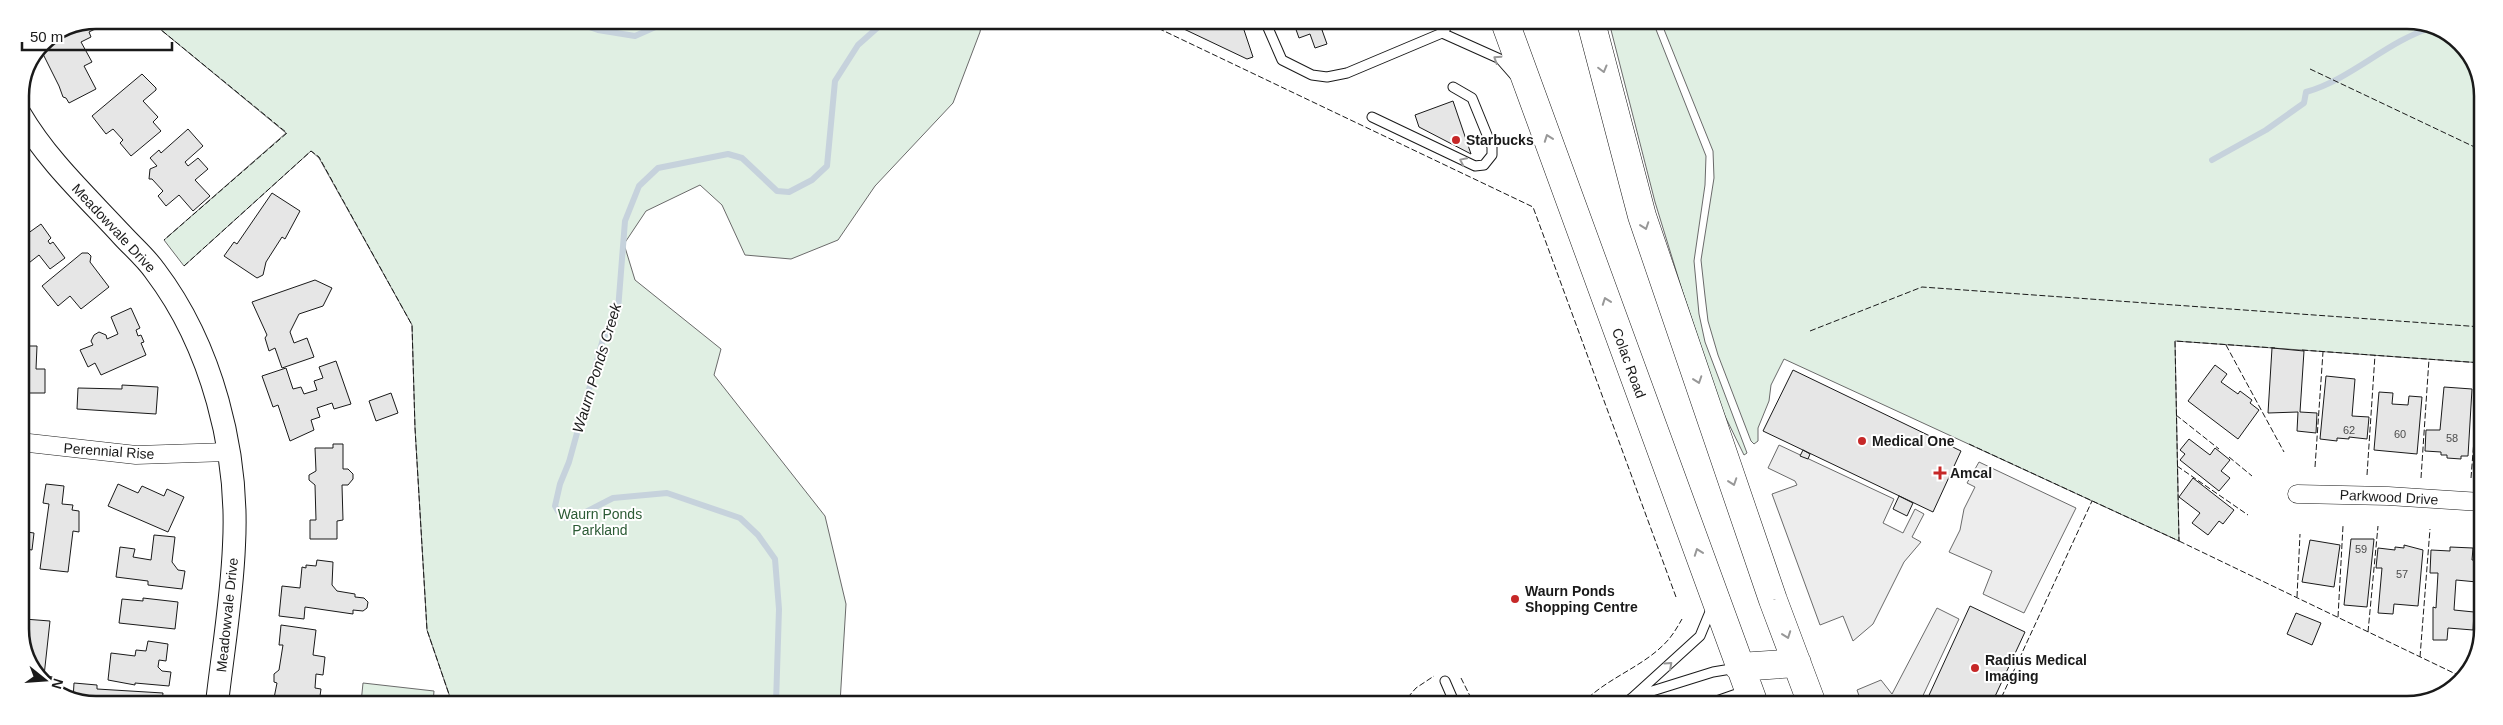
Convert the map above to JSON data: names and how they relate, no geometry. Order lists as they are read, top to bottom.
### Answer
{
  "streets": {
    "highway": ["Colac Road"],
    "street": ["Meadowvale Drive", "Perennial Rise", "Parkwood Drive"]
  },
  "crossings": [
    ["Meadowvale Drive", "Perennial Rise"]
  ],
  "water": ["Waurn Ponds Creek"],
  "parks": ["Waurn Ponds Parkland"],
  "places": {
    "other": [
      "Starbucks",
      "Medical One",
      "Waurn Ponds Shopping Centre",
      "Radius Medical Imaging"
    ],
    "health": ["Amcal"]
  },
  "house_numbers": [
    "62",
    "60",
    "58",
    "59",
    "57"
  ],
  "scale_bar": "50 m",
  "north": "right"
}
